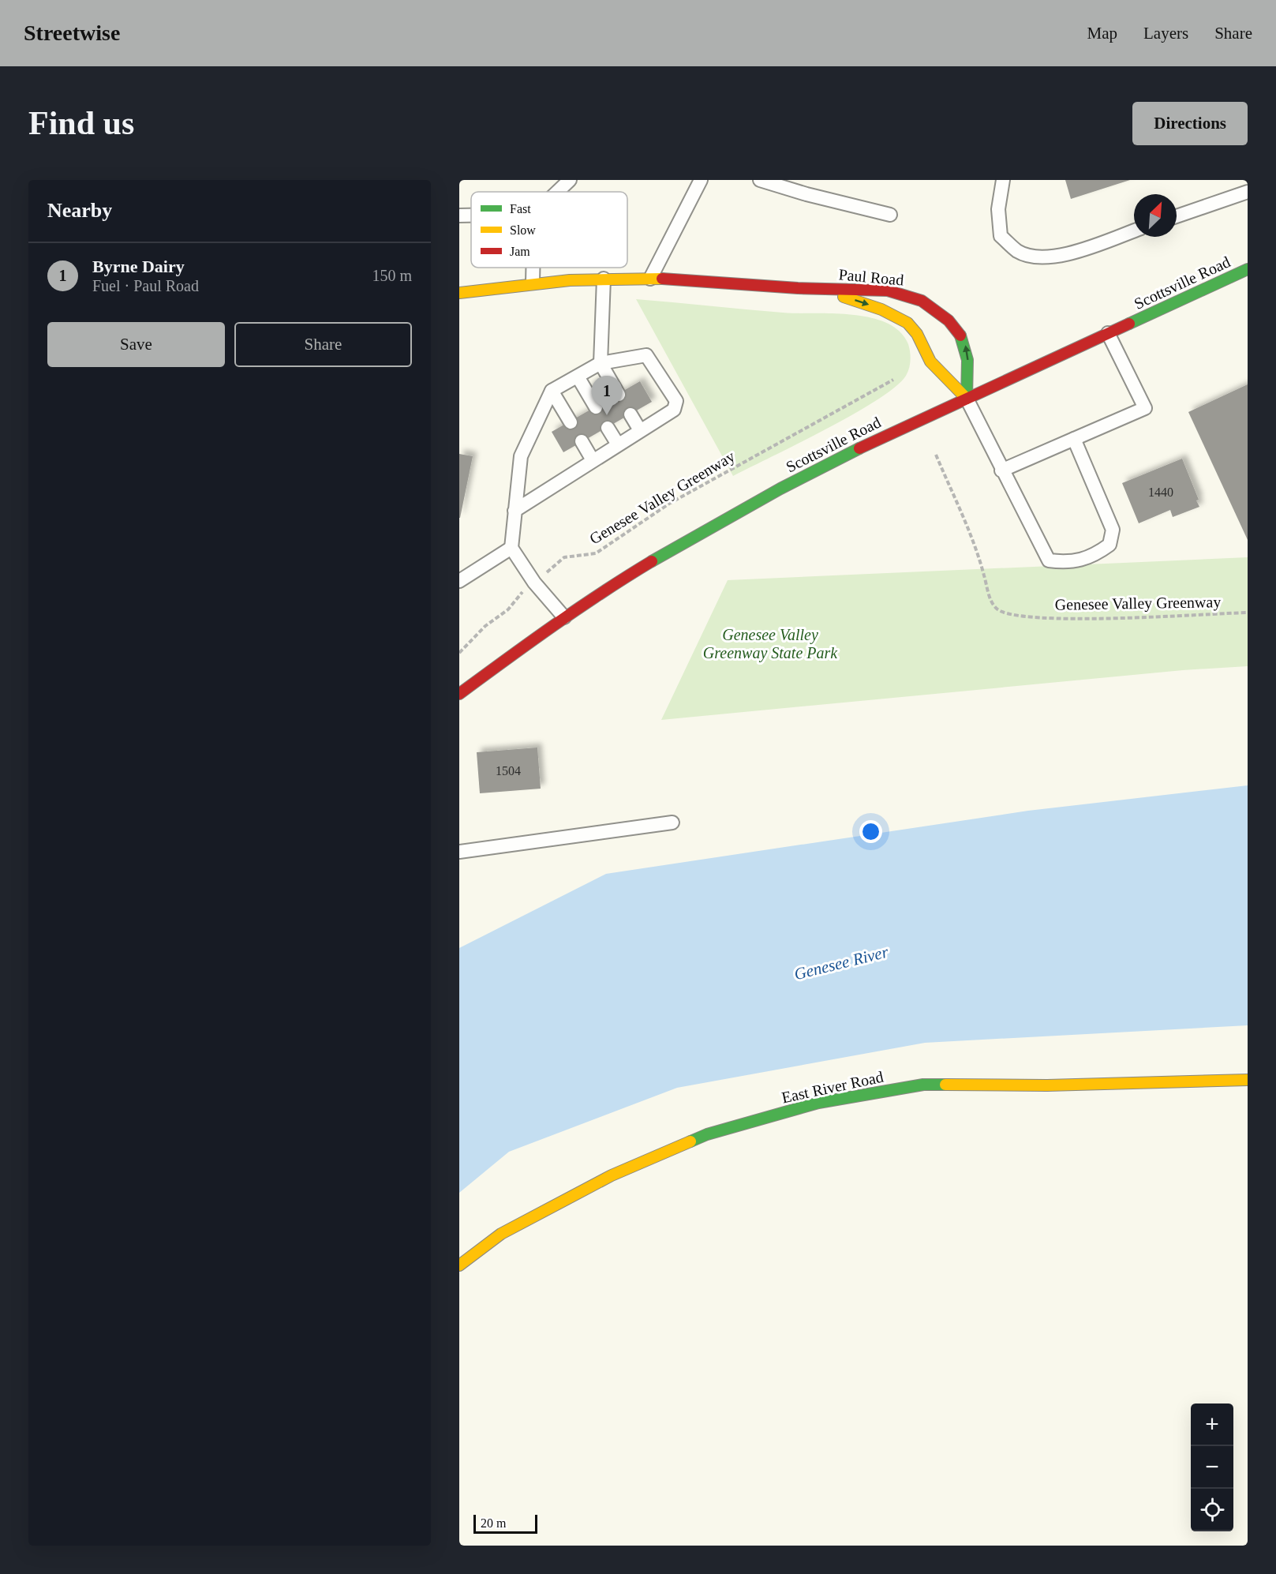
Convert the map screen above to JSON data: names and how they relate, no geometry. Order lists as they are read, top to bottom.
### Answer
{
  "streets": {
    "street": ["Paul Road", "Scottsville Road", "East River Road"],
    "path": ["Genesee Valley Greenway"]
  },
  "crossings": [
    ["Paul Road", "Scottsville Road"]
  ],
  "water": ["Genesee River"],
  "parks": ["Genesee Valley Greenway State Park"],
  "house_numbers": ["1440", "1504"],
  "legend": ["Fast", "Slow", "Jam"],
  "scale_bar": "20 m",
  "north": "top right",
  "page": {
    "header": "Streetwise",
    "nav": ["Map", "Layers", "Share"],
    "buttons": [
      "Directions",
      ["Save", "Share"]
    ],
    "title": "Find us",
    "heading": "Nearby",
    "list": [
      {
        "mark": "1",
        "name": "Byrne Dairy",
        "note": "Fuel · Paul Road",
        "value": "150 m"
      }
    ],
    "pins": "1",
    "map_buttons": ["+", "−"],
    "scale": "20 m"
  }
}
